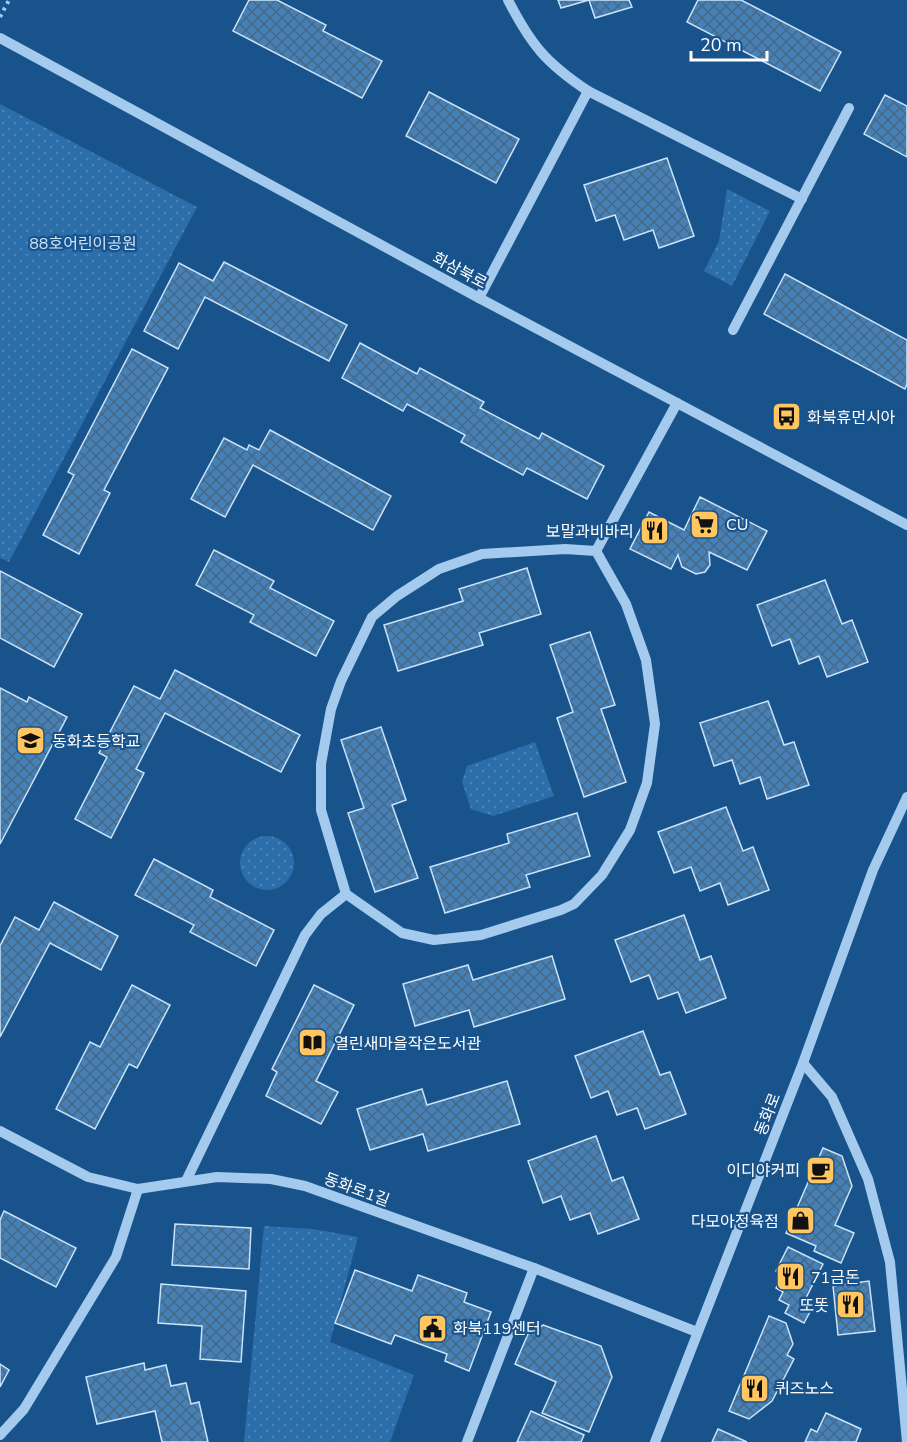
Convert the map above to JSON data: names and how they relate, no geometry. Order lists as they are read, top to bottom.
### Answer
{
  "streets": {
    "street": ["화삼북로", "동화로", "동화로1길"]
  },
  "crossings": [
    ["동화로", "동화로1길"]
  ],
  "parks": ["88호어린이공원"],
  "places": {
    "bus stop": ["화북휴먼시아"],
    "supermarket": ["CU"],
    "restaurant": [
      "보말과비바리",
      "71금돈",
      "또똣",
      "퀴즈노스"
    ],
    "school or university": ["동화초등학교"],
    "library": ["열린새마을작은도서관"],
    "cafe": ["이디야커피"],
    "shop": ["다모아정육점"],
    "public building": ["화북119센터"]
  },
  "scale_bar": "20 m"
}
